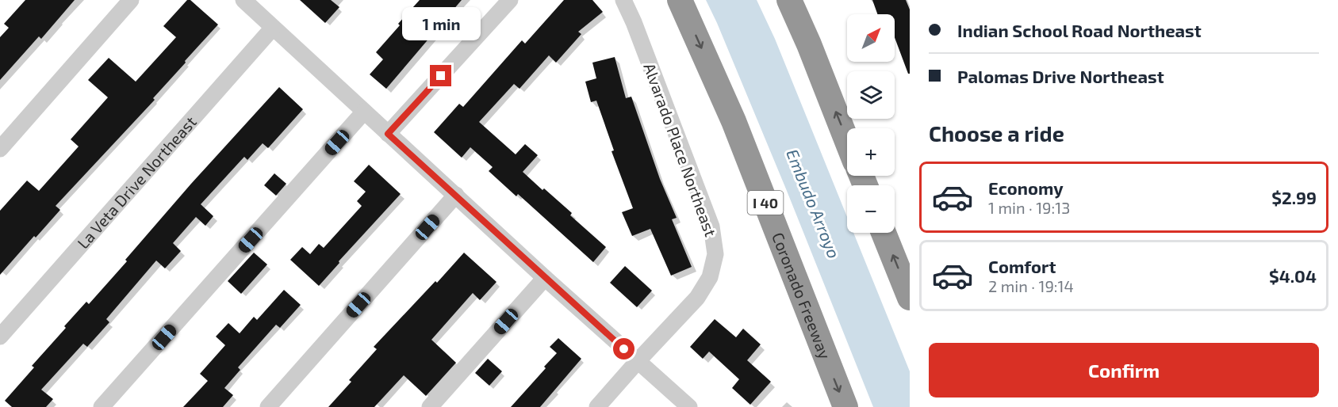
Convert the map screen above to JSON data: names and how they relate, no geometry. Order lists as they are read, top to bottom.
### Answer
{
  "streets": {
    "highway": ["I 40", "Coronado Freeway"],
    "street": ["Alvarado Place Northeast", "La Veta Drive Northeast"]
  },
  "water": ["Embudo Arroyo"],
  "north": "top right",
  "page": {
    "banner": ["Indian School Road Northeast", "Palomas Drive Northeast"],
    "bubble": "1 min",
    "map_buttons": ["+", "−"],
    "heading": "Choose a ride",
    "list": [
      {
        "name": "Economy",
        "note": "1 min · 19:13",
        "value": "$2.99"
      },
      {
        "name": "Comfort",
        "note": "2 min · 19:14",
        "value": "$4.04"
      }
    ],
    "buttons": "Confirm"
  }
}
